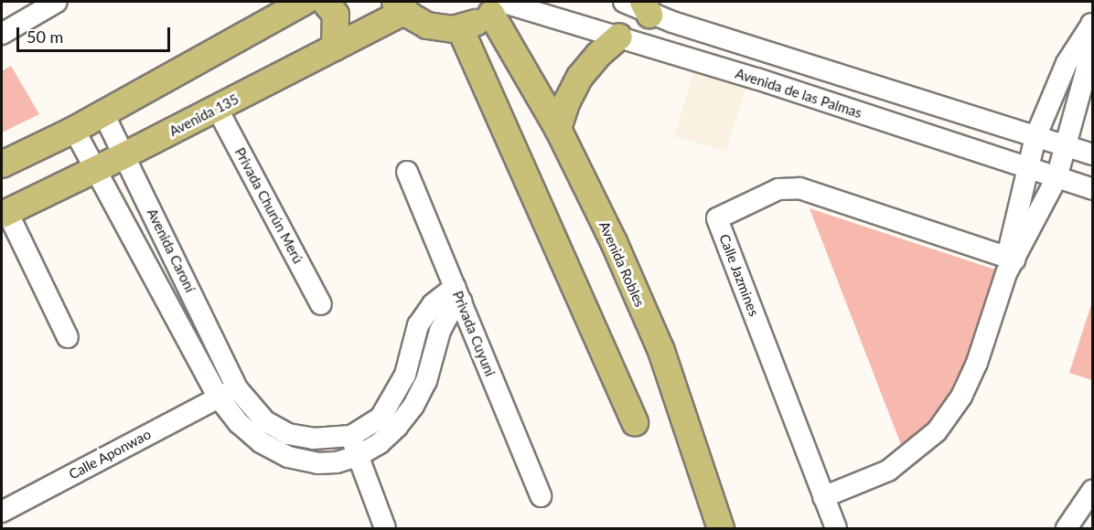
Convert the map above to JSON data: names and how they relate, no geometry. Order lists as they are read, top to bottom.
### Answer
{
  "streets": {
    "main road": ["Avenida 135", "Avenida Robles"],
    "street": [
      "Avenida de las Palmas",
      "Privada Churún Merú",
      "Avenida Caroní",
      "Calle Jazmines",
      "Privada Cuyuni",
      "Calle Aponwao"
    ]
  },
  "crossings": [
    ["Avenida de las Palmas", "Avenida Robles"],
    ["Avenida 135", "Privada Churún Merú"],
    ["Avenida 135", "Avenida Caroní"],
    ["Avenida Caroní", "Calle Aponwao"]
  ],
  "scale_bar": "50 m"
}
